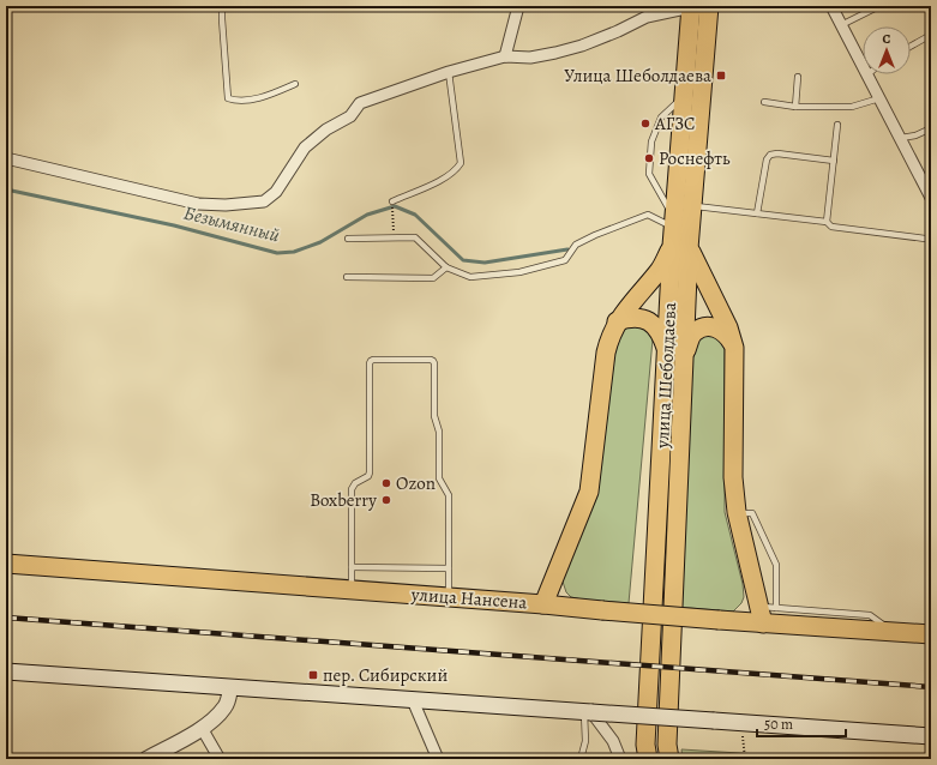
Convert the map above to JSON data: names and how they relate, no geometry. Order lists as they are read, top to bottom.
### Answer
{
  "streets": {
    "main road": ["улица Шеболдаева", "улица Нансена"]
  },
  "water": ["Безымянный"],
  "places": {
    "transit": ["Улица Шеболдаева", "пер. Сибирский"],
    "other": [
      "АГЗС",
      "Роснефть",
      "Ozon",
      "Boxberry"
    ]
  },
  "scale_bar": "50 m",
  "north": "top"
}
